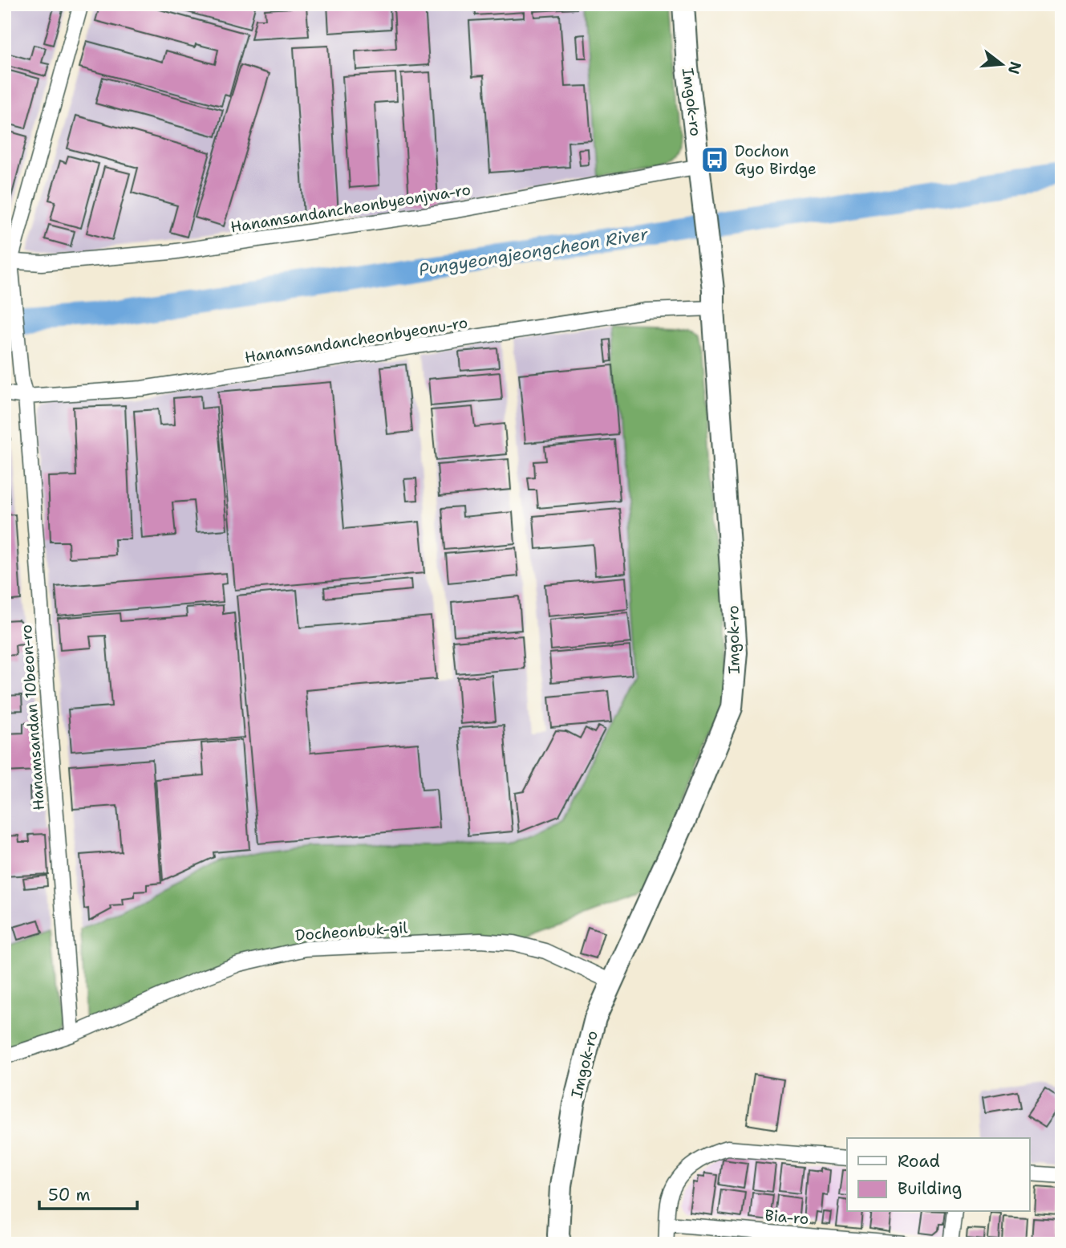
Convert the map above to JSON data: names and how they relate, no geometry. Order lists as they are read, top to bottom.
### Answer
{
  "streets": {
    "main road": ["Imgok-ro"],
    "street": [
      "Hanamsandancheonbyeonjwa-ro",
      "Hanamsandancheonbyeonu-ro",
      "Hanamsandan 10beon-ro",
      "Docheonbuk-gil",
      "Bia-ro"
    ]
  },
  "crossings": [
    ["Imgok-ro", "Hanamsandancheonbyeonjwa-ro"],
    ["Imgok-ro", "Hanamsandancheonbyeonu-ro"],
    ["Imgok-ro", "Docheonbuk-gil"],
    ["Hanamsandancheonbyeonjwa-ro", "Hanamsandan 10beon-ro"],
    ["Hanamsandancheonbyeonu-ro", "Hanamsandan 10beon-ro"],
    ["Hanamsandan 10beon-ro", "Docheonbuk-gil"]
  ],
  "water": ["Pungyeongjeongcheon River"],
  "places": {
    "bus stop": ["Dochon Gyo Birdge"]
  },
  "legend": ["Road", "Building"],
  "scale_bar": "50 m",
  "north": "right"
}
